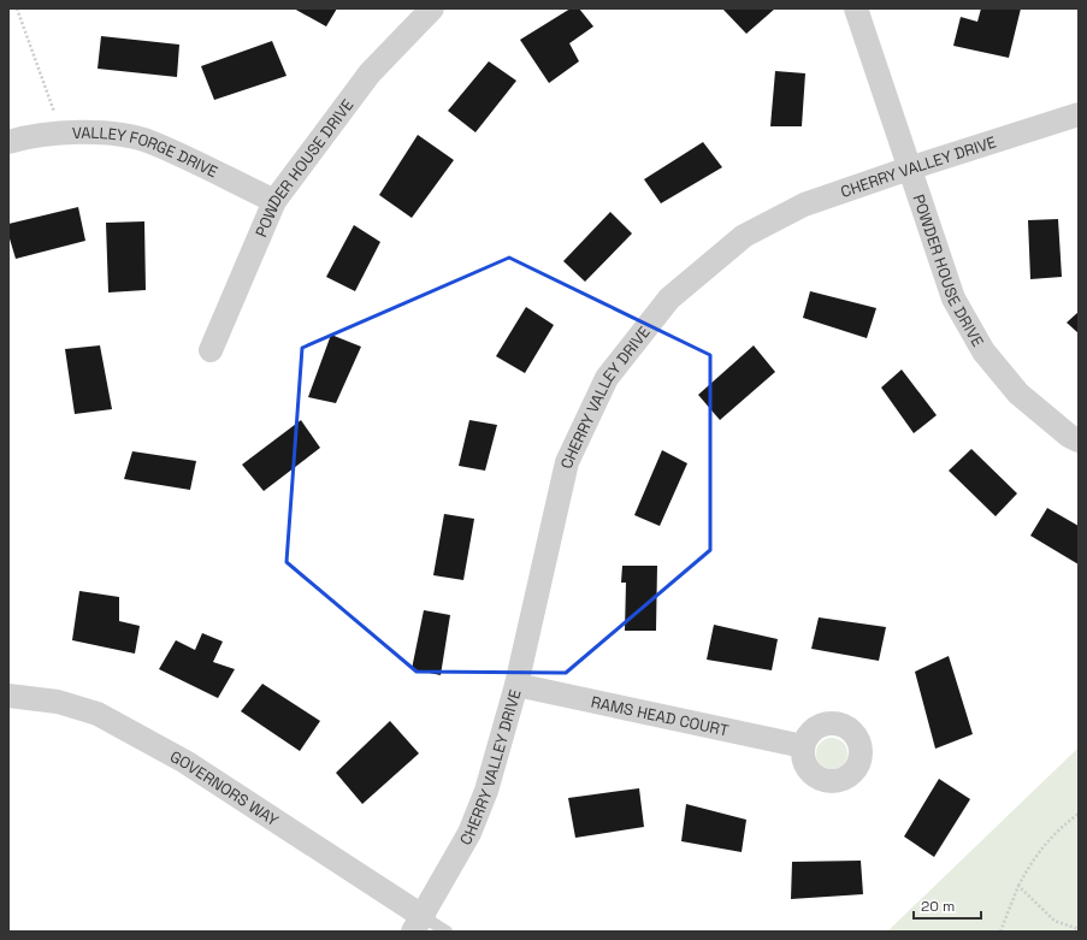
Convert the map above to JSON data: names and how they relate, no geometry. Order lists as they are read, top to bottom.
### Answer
{
  "streets": {
    "street": [
      "VALLEY FORGE DRIVE",
      "CHERRY VALLEY DRIVE",
      "POWDER HOUSE DRIVE",
      "RAMS HEAD COURT",
      "GOVERNORS WAY"
    ]
  },
  "crossings": [
    ["VALLEY FORGE DRIVE", "POWDER HOUSE DRIVE"],
    ["CHERRY VALLEY DRIVE", "POWDER HOUSE DRIVE"],
    ["CHERRY VALLEY DRIVE", "RAMS HEAD COURT"],
    ["CHERRY VALLEY DRIVE", "GOVERNORS WAY"]
  ],
  "scale_bar": "20 m"
}
